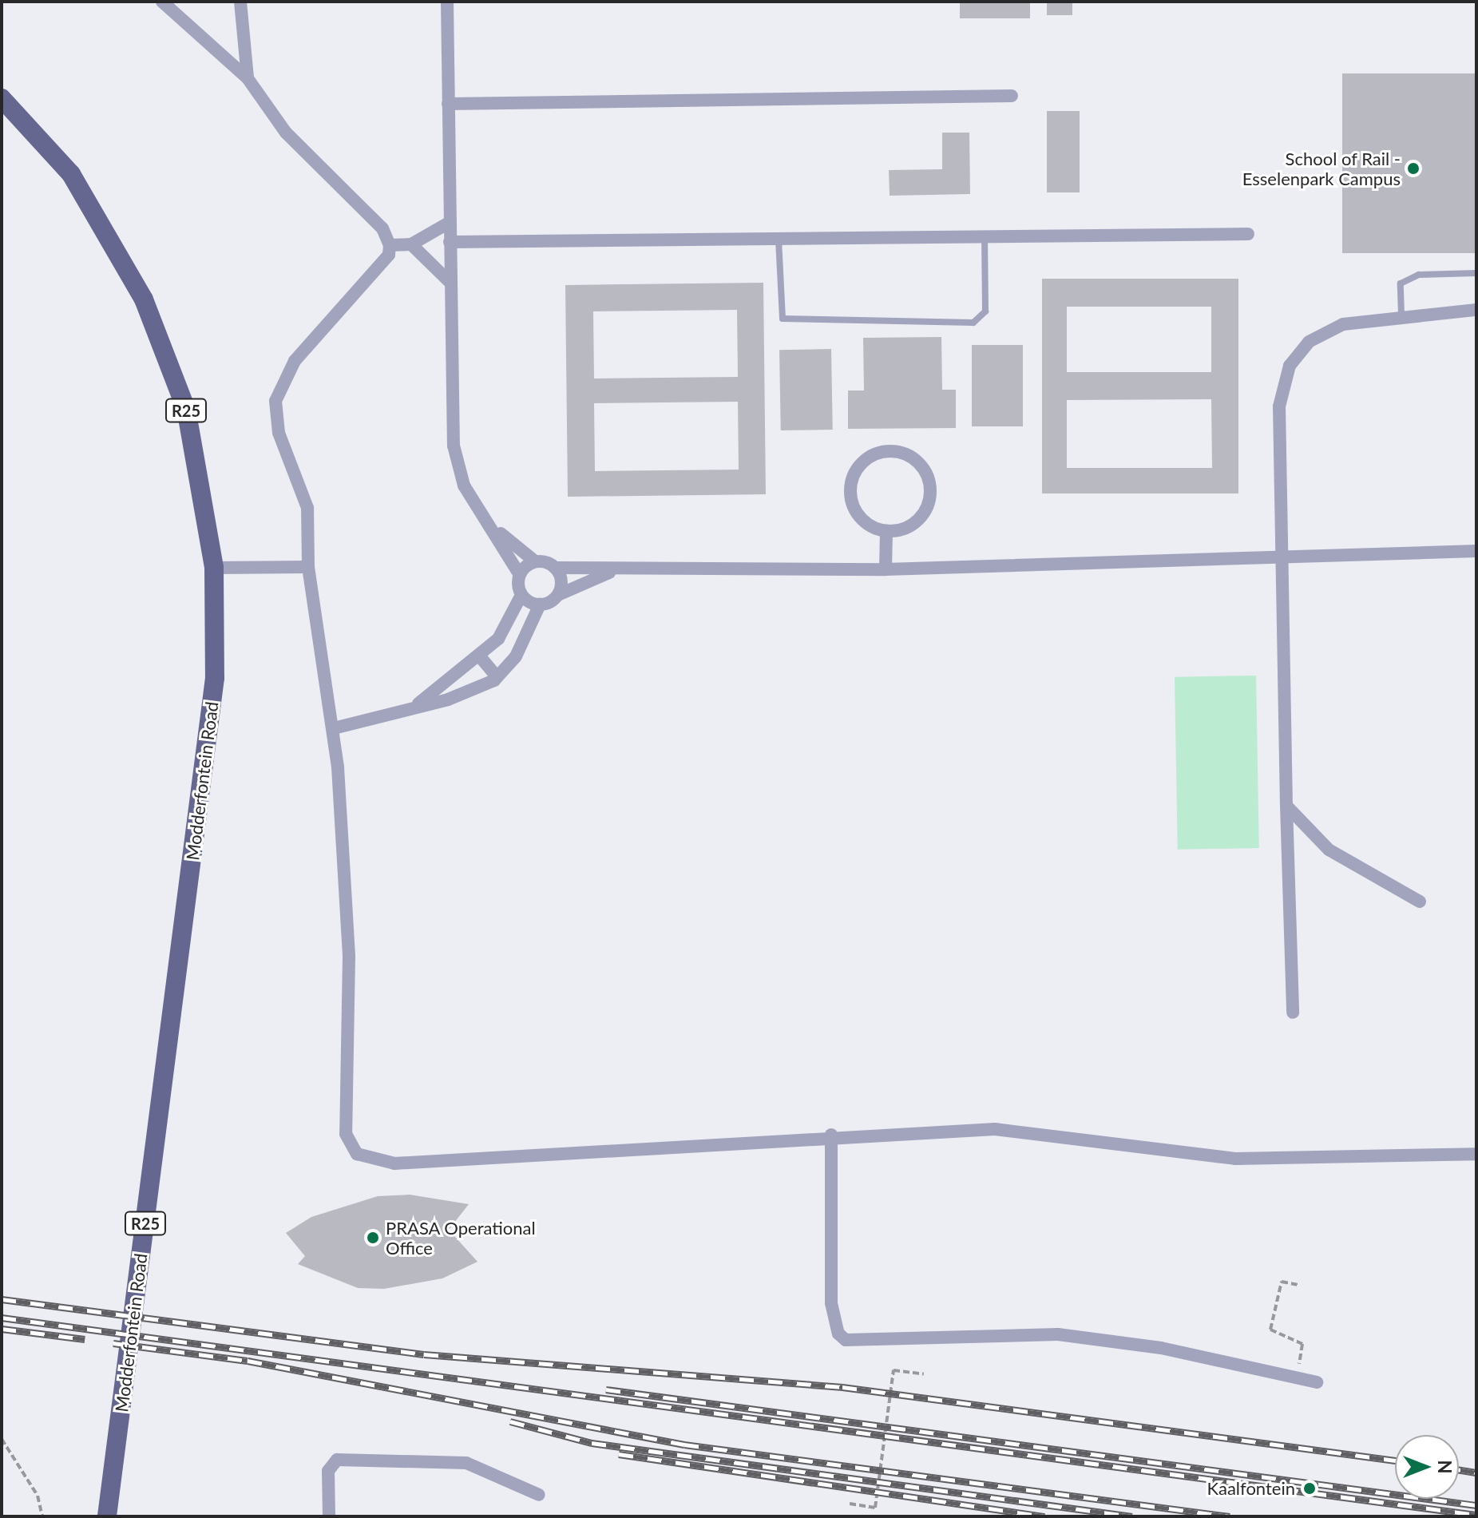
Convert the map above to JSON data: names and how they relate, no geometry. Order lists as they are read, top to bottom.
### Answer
{
  "streets": {
    "main road": ["R25", "Modderfontein Road"]
  },
  "places": ["School of Rail - Esselenpark Campus", "PRASA Operational Office", "Kaalfontein"],
  "north": "right"
}
